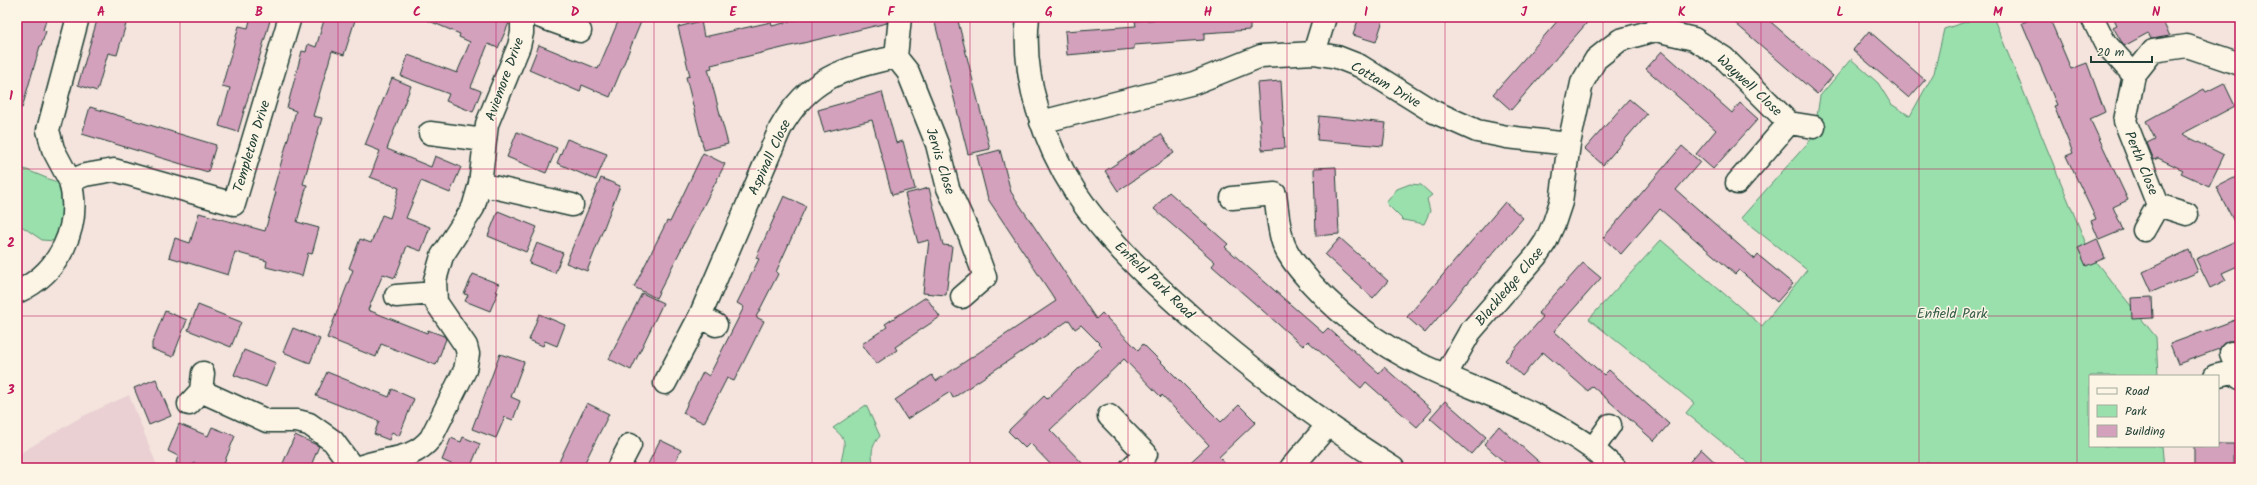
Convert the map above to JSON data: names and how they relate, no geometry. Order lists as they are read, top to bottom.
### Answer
{
  "streets": {
    "street": [
      "Aviemore Drive",
      "Cottam Drive",
      "Waywell Close",
      "Templeton Drive",
      "Aspinall Close",
      "Jervis Close",
      "Perth Close",
      "Enfield Park Road",
      "Blackledge Close"
    ]
  },
  "crossings": [
    ["Cottam Drive", "Waywell Close"],
    ["Cottam Drive", "Enfield Park Road"],
    ["Cottam Drive", "Blackledge Close"],
    ["Waywell Close", "Blackledge Close"],
    ["Aspinall Close", "Jervis Close"]
  ],
  "parks": ["Enfield Park"],
  "legend": ["Road", "Park", "Building"],
  "scale_bar": "20 m",
  "grid": {
    "columns": [
      "A",
      "B",
      "C",
      "D",
      "E",
      "F",
      "G",
      "H",
      "I",
      "J",
      "K",
      "L",
      "M",
      "N"
    ],
    "rows": ["1", "2", "3"]
  }
}
